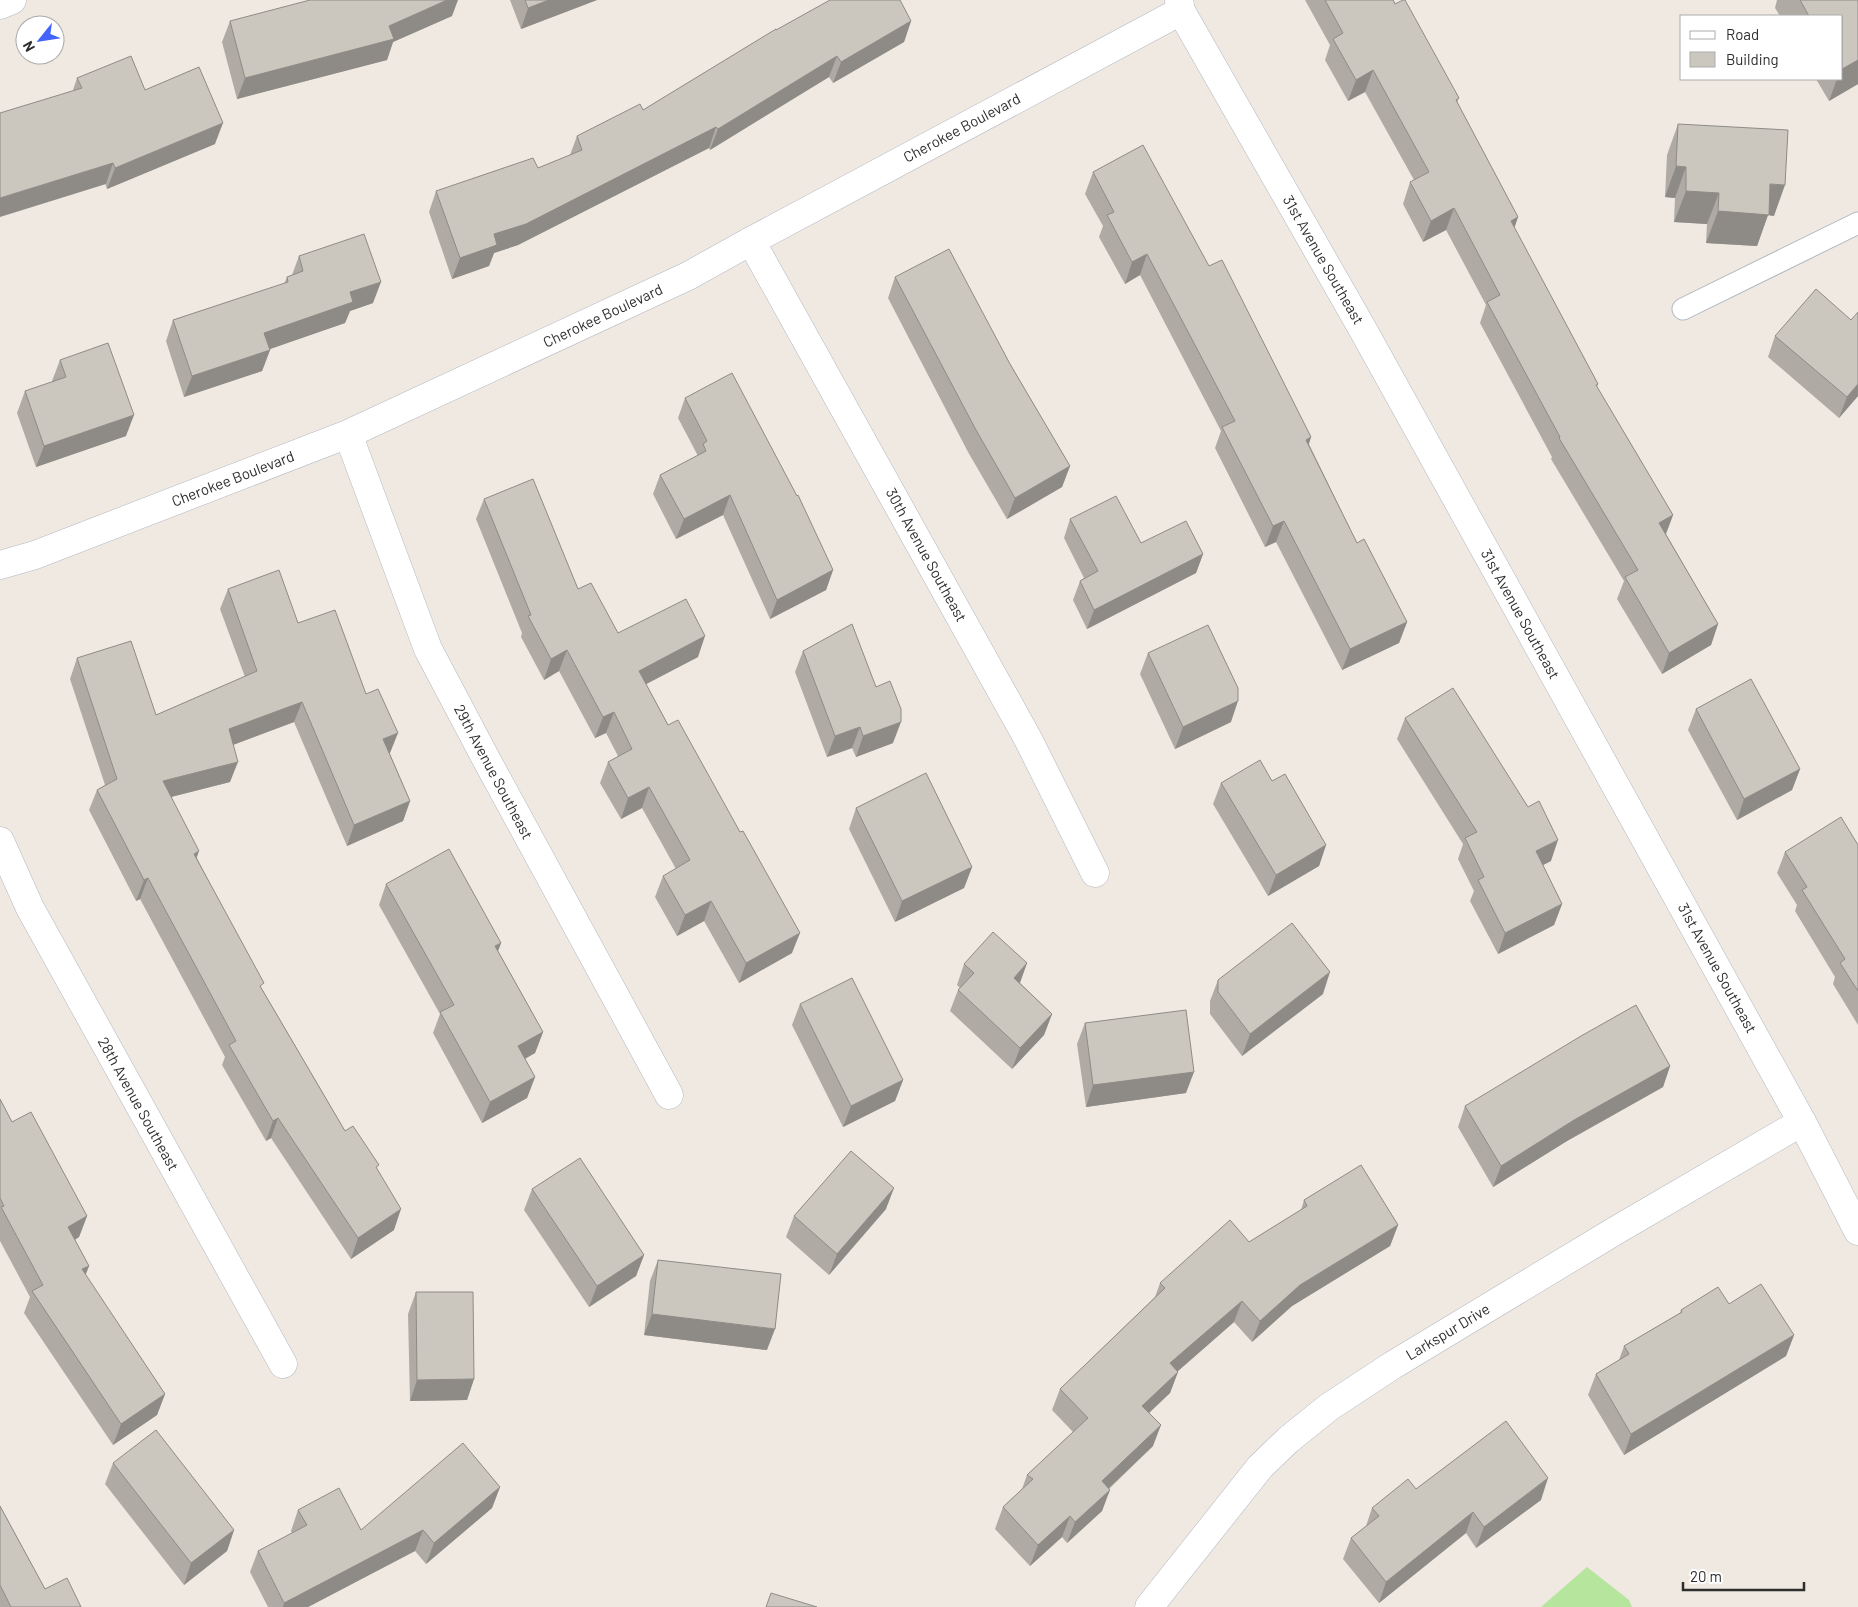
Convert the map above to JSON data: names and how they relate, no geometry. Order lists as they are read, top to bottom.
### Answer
{
  "streets": {
    "street": [
      "Cherokee Boulevard",
      "31st Avenue Southeast",
      "30th Avenue Southeast",
      "29th Avenue Southeast",
      "28th Avenue Southeast",
      "Larkspur Drive"
    ]
  },
  "crossings": [
    ["Cherokee Boulevard", "31st Avenue Southeast"],
    ["Cherokee Boulevard", "30th Avenue Southeast"],
    ["Cherokee Boulevard", "29th Avenue Southeast"],
    ["31st Avenue Southeast", "Larkspur Drive"]
  ],
  "legend": ["Road", "Building"],
  "scale_bar": "20 m",
  "north": "bottom left"
}
